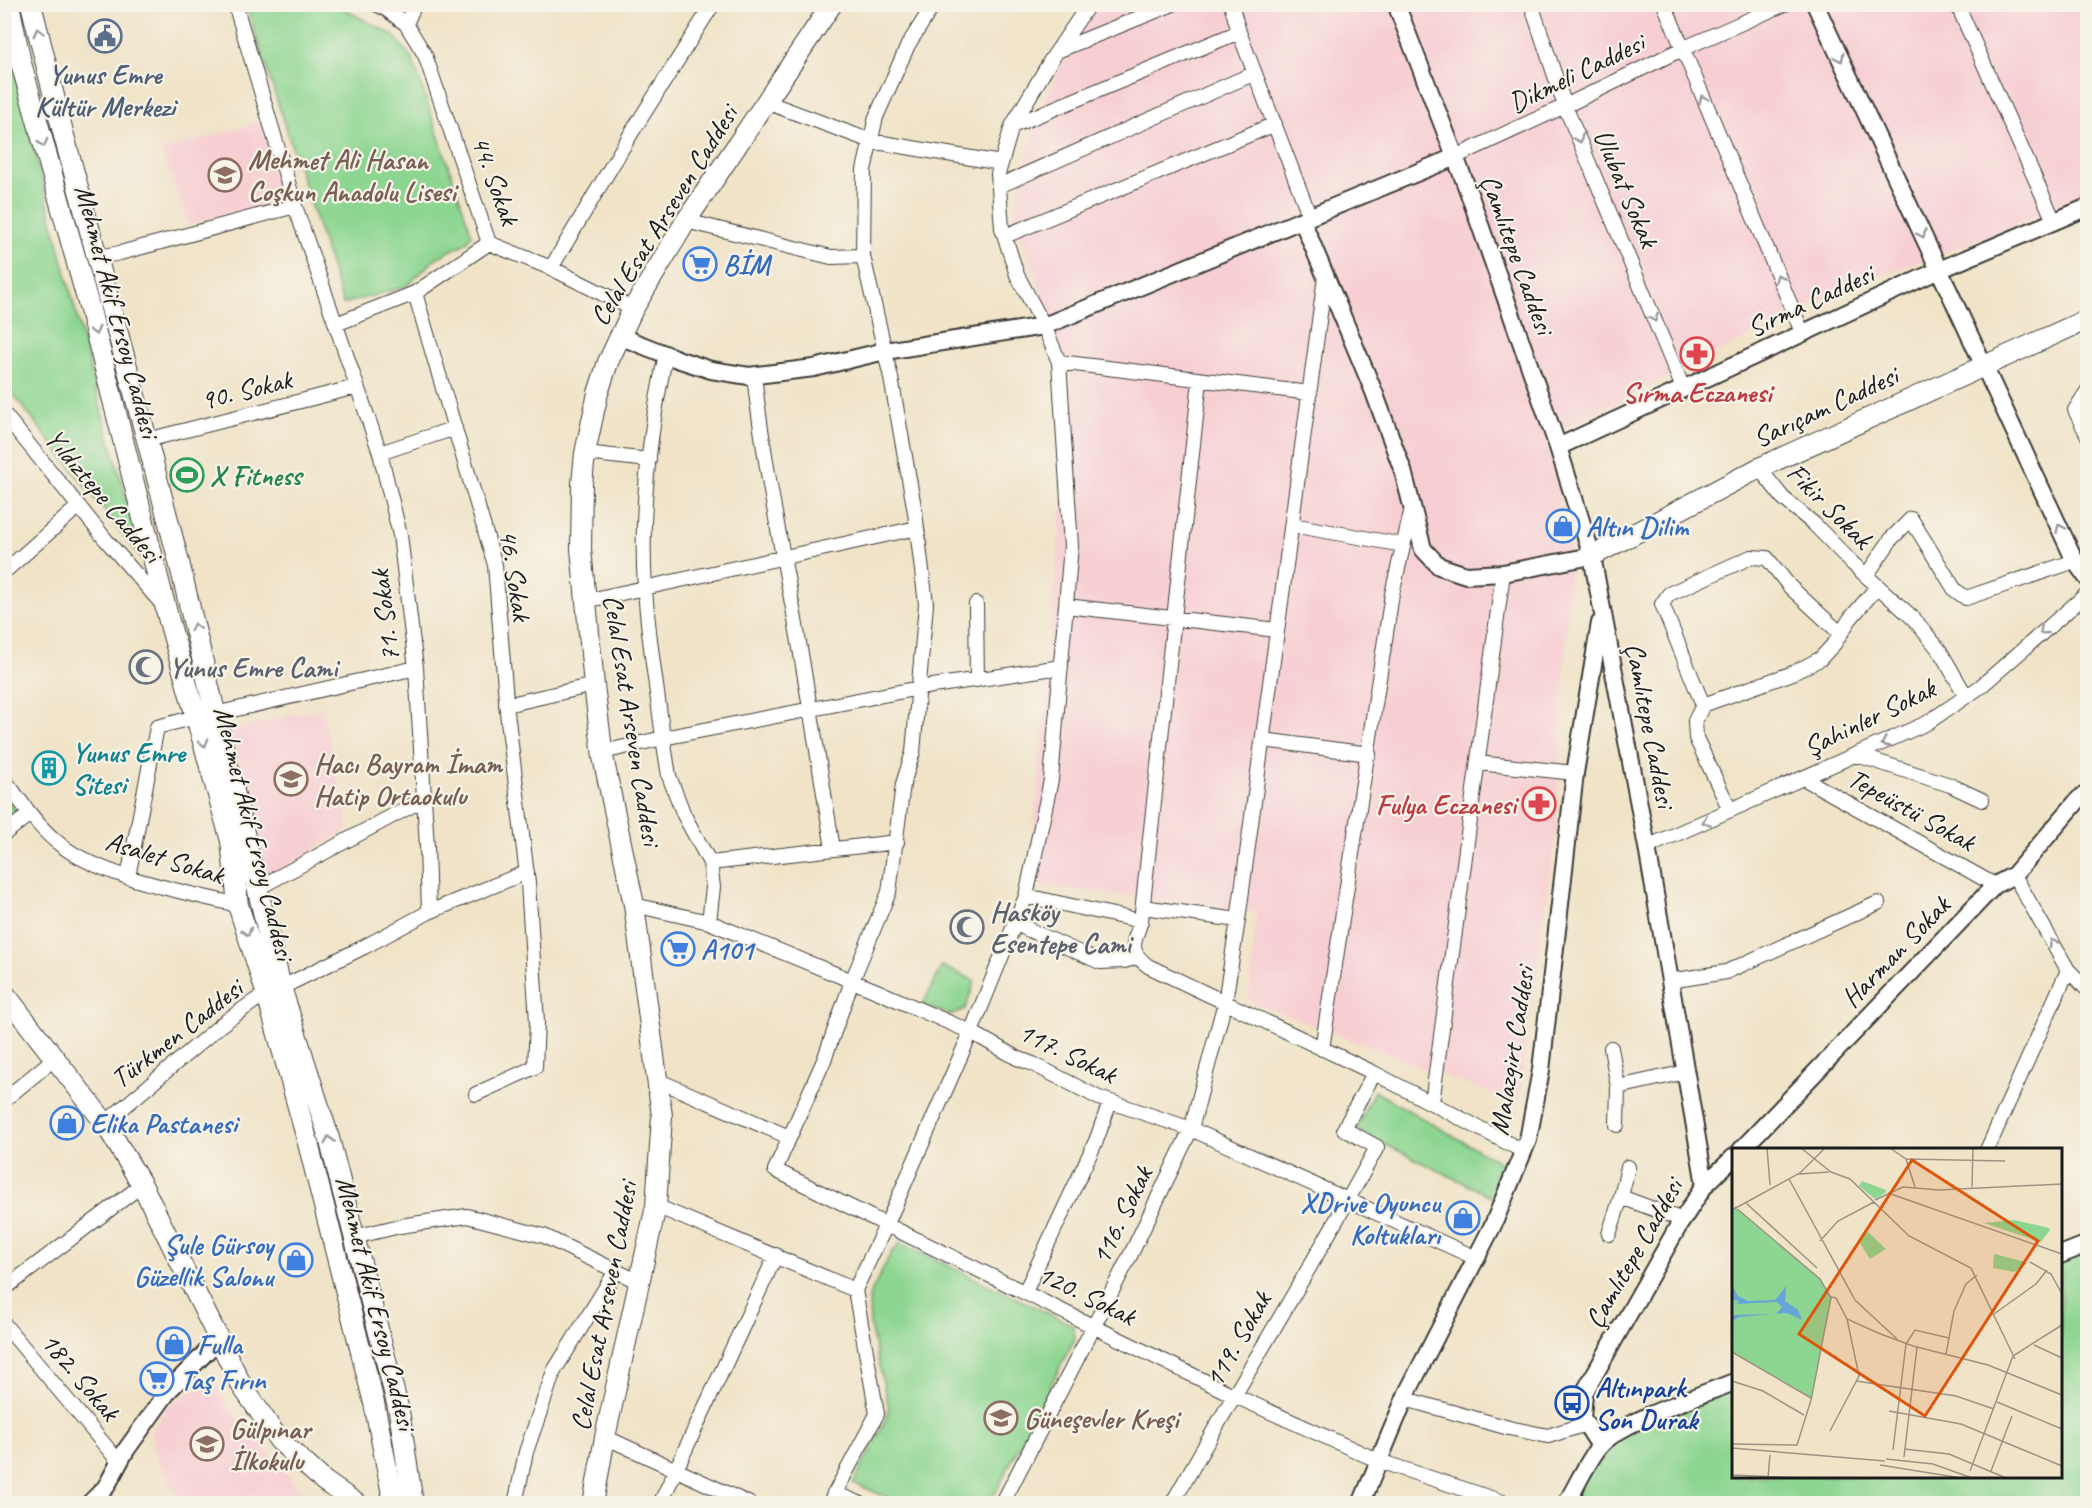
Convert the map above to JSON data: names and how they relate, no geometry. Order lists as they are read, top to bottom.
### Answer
{
  "streets": {
    "main road": ["Celal Esat Arseven Caddesi", "Mehmet Akif Ersoy Caddesi", "Sarıçam Caddesi"],
    "street": [
      "Dikmeli Caddesi",
      "44. Sokak",
      "Ulubat Sokak",
      "Çamlıtepe Caddesi",
      "Sırma Caddesi",
      "90. Sokak",
      "Yıldıztepe Caddesi",
      "Fikir Sokak",
      "46. Sokak",
      "71. Sokak",
      "Şahinler Sokak",
      "Tepeüstü Sokak",
      "Asalet Sokak",
      "Harman Sokak",
      "Türkmen Caddesi",
      "Malazgirt Caddesi",
      "117. Sokak",
      "116. Sokak",
      "120. Sokak",
      "119. Sokak",
      "182. Sokak"
    ]
  },
  "crossings": [
    ["Dikmeli Caddesi", "Ulubat Sokak"],
    ["Dikmeli Caddesi", "Çamlıtepe Caddesi"],
    ["44. Sokak", "Celal Esat Arseven Caddesi"],
    ["Ulubat Sokak", "Sırma Caddesi"],
    ["Celal Esat Arseven Caddesi", "117. Sokak"],
    ["Çamlıtepe Caddesi", "Sırma Caddesi"],
    ["Çamlıtepe Caddesi", "Sarıçam Caddesi"],
    ["Çamlıtepe Caddesi", "Şahinler Sokak"],
    ["Çamlıtepe Caddesi", "Malazgirt Caddesi"],
    ["Mehmet Akif Ersoy Caddesi", "90. Sokak"],
    ["Mehmet Akif Ersoy Caddesi", "Yıldıztepe Caddesi"],
    ["Mehmet Akif Ersoy Caddesi", "Asalet Sokak"],
    ["Mehmet Akif Ersoy Caddesi", "Türkmen Caddesi"],
    ["90. Sokak", "71. Sokak"],
    ["Sarıçam Caddesi", "Fikir Sokak"],
    ["Fikir Sokak", "Şahinler Sokak"],
    ["46. Sokak", "Türkmen Caddesi"],
    ["71. Sokak", "Türkmen Caddesi"],
    ["Şahinler Sokak", "Tepeüstü Sokak"],
    ["Tepeüstü Sokak", "Harman Sokak"],
    ["Malazgirt Caddesi", "117. Sokak"],
    ["Malazgirt Caddesi", "120. Sokak"],
    ["117. Sokak", "116. Sokak"],
    ["117. Sokak", "119. Sokak"],
    ["116. Sokak", "120. Sokak"],
    ["120. Sokak", "119. Sokak"]
  ],
  "one_way": ["Ulubat Sokak", "Şahinler Sokak"],
  "places": {
    "public building": ["Yunus Emre Kültür Merkezi"],
    "school or university": [
      "Mehmet Ali Hasan Coşkun Anadolu Lisesi",
      "Hacı Bayram İmam Hatip Ortaokulu",
      "Güneşevler Kreşi",
      "Gülpınar İlkokulu"
    ],
    "supermarket": ["BİM", "A101", "Taş Fırın"],
    "pharmacy": ["Sırma Eczanesi", "Fulya Eczanesi"],
    "sports": ["X Fitness"],
    "shop": [
      "Altın Dilim",
      "Elika Pastanesi",
      "XDrive Oyuncu Koltukları",
      "Şule Gürsoy Güzellik Salonu",
      "Fulla"
    ],
    "mosque": ["Yunus Emre Cami", "Hasköy Esentepe Cami"],
    "building": ["Yunus Emre Sitesi"],
    "bus stop": ["Altınpark Son Durak"]
  }
}
